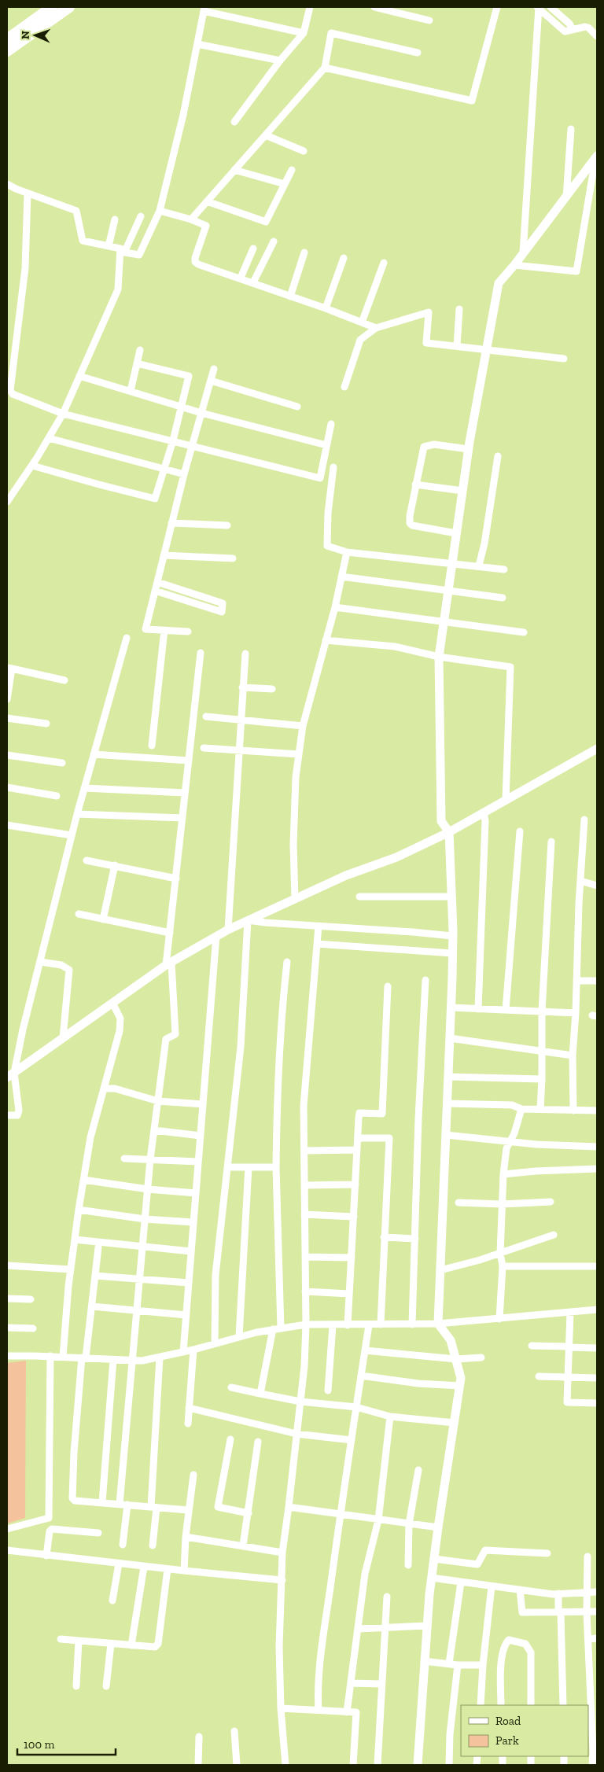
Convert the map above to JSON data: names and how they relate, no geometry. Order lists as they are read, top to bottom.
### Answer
{
  "legend": ["Road", "Park"],
  "scale_bar": "100 m",
  "north": "left"
}
